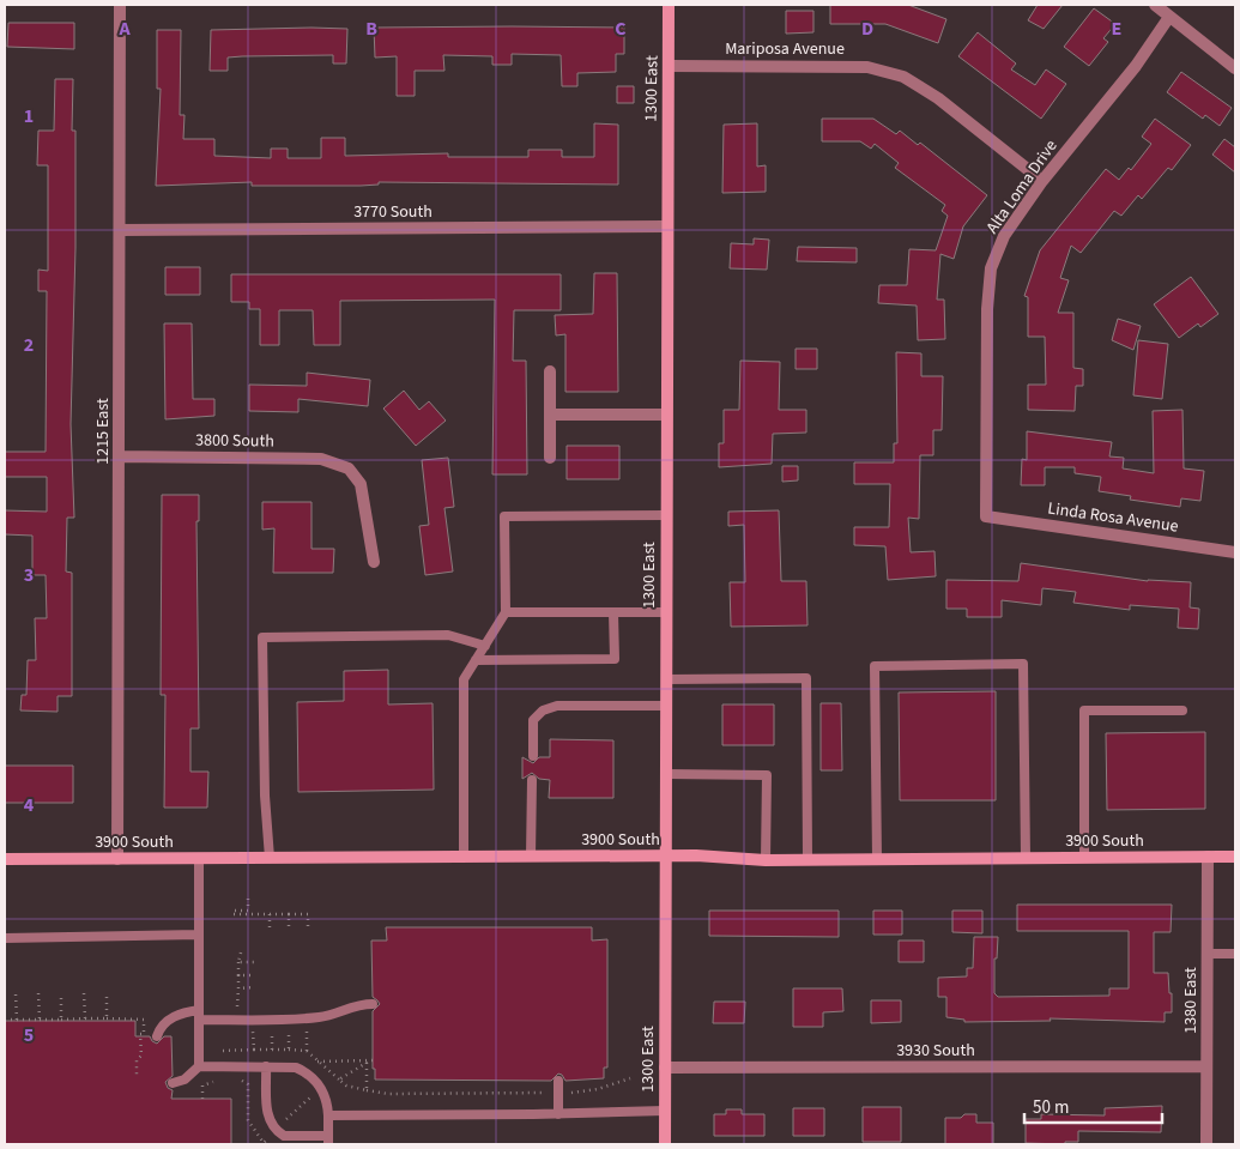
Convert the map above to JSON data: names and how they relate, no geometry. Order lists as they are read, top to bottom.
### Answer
{
  "streets": {
    "main road": ["1300 East", "3900 South"],
    "street": [
      "Mariposa Avenue",
      "Alta Loma Drive",
      "3770 South",
      "1215 East",
      "3800 South",
      "Linda Rosa Avenue",
      "1380 East",
      "3930 South"
    ]
  },
  "crossings": [
    ["Mariposa Avenue", "1300 East"],
    ["Mariposa Avenue", "Alta Loma Drive"],
    ["1300 East", "3770 South"],
    ["1300 East", "3900 South"],
    ["1300 East", "3930 South"],
    ["Alta Loma Drive", "Linda Rosa Avenue"],
    ["3770 South", "1215 East"],
    ["1215 East", "3800 South"],
    ["1215 East", "3900 South"],
    ["3900 South", "1380 East"],
    ["1380 East", "3930 South"]
  ],
  "scale_bar": "50 m",
  "grid": {
    "columns": [
      "A",
      "B",
      "C",
      "D",
      "E"
    ],
    "rows": [
      "1",
      "2",
      "3",
      "4",
      "5"
    ]
  }
}
